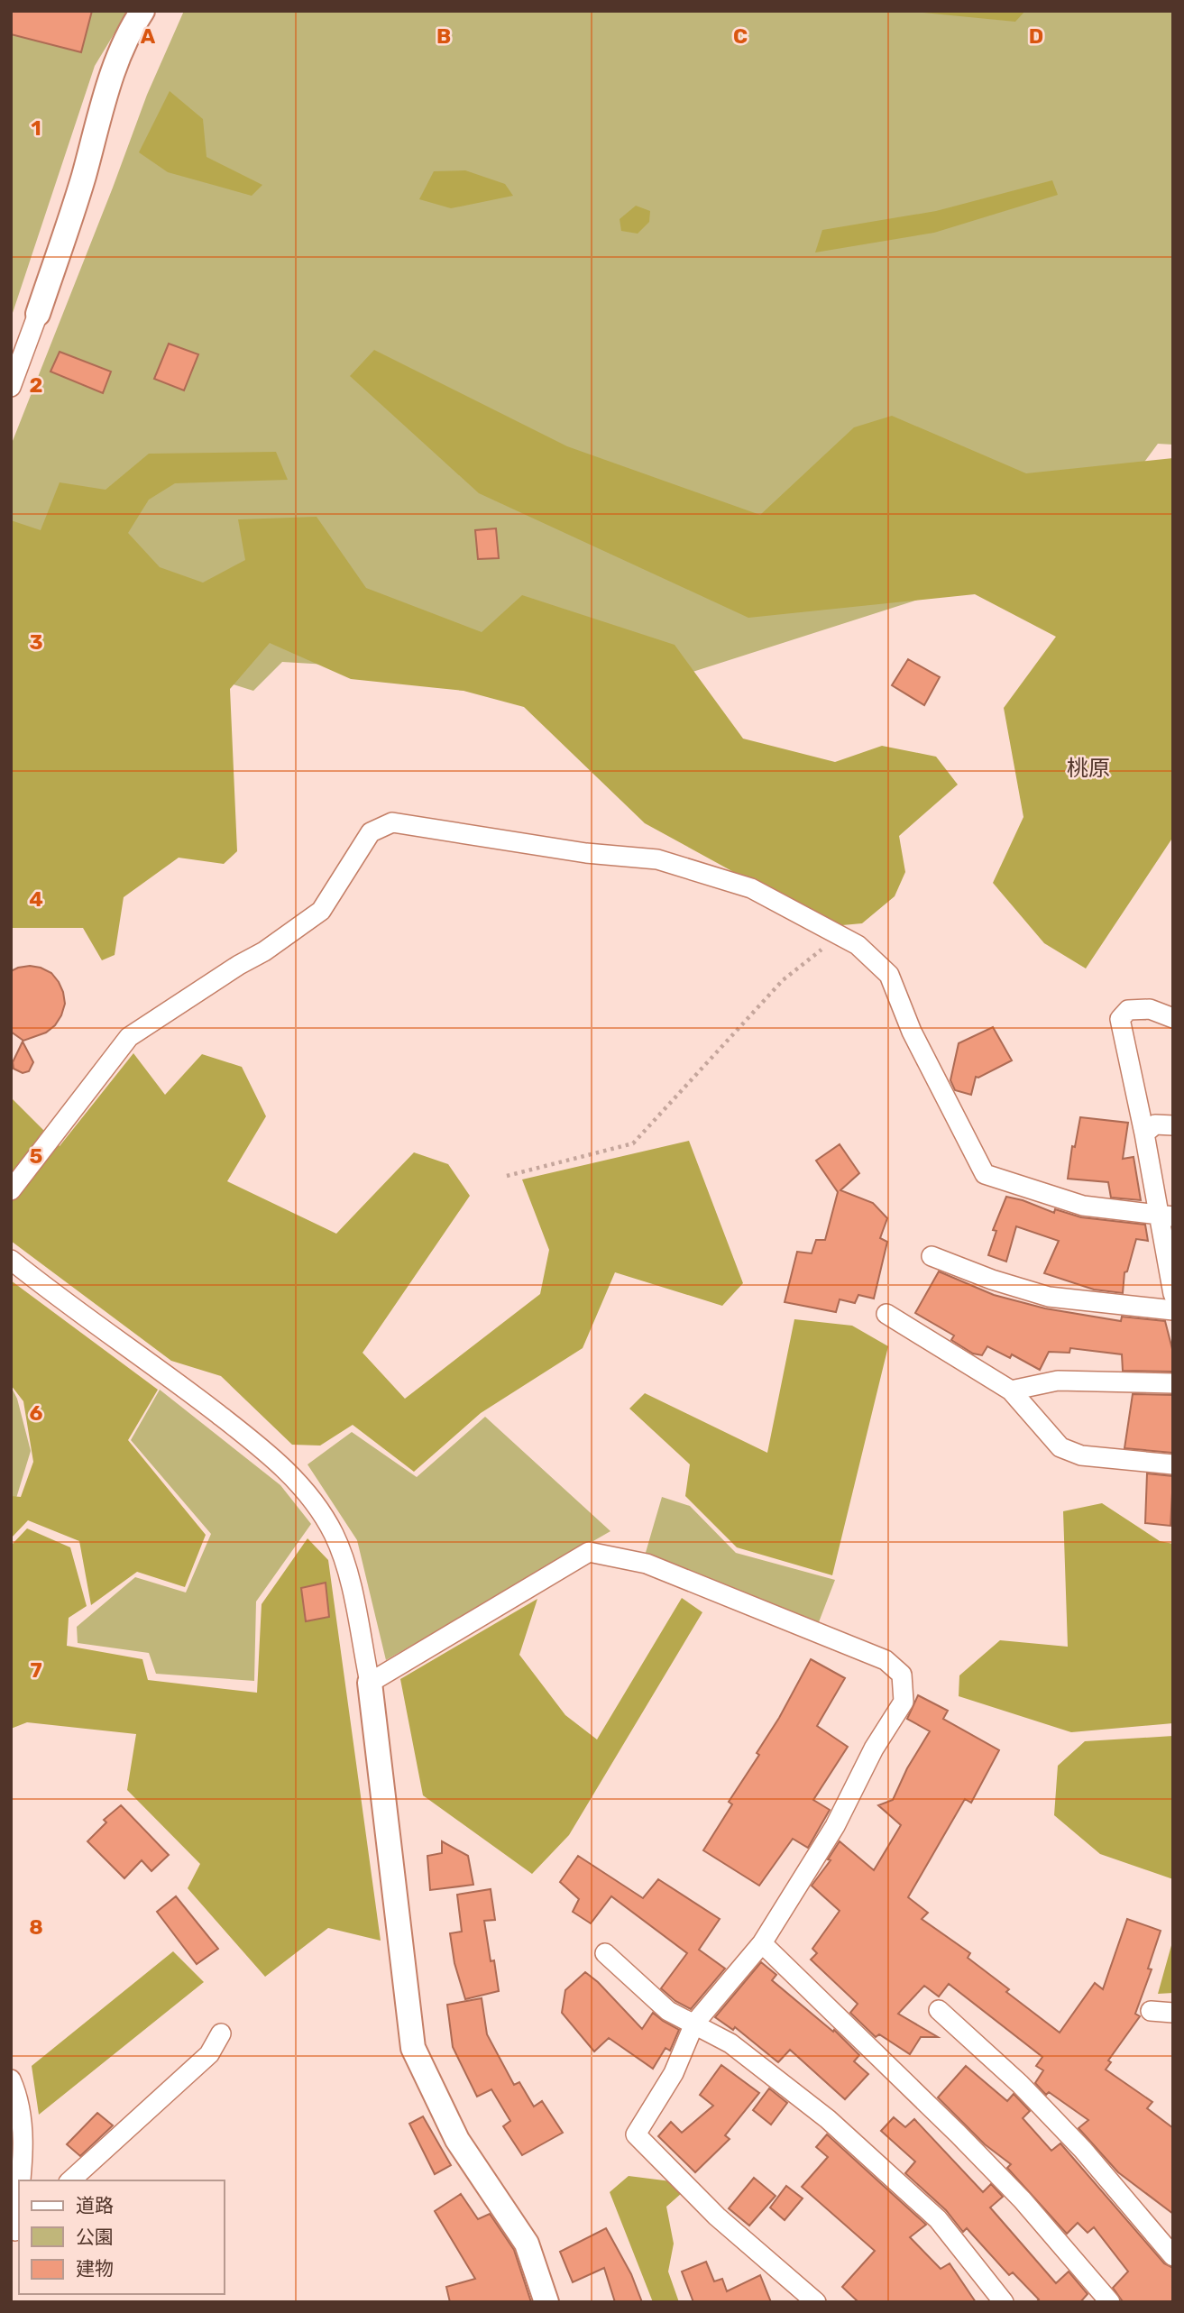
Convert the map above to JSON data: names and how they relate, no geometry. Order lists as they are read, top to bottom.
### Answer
{
  "districts": ["桃原"],
  "legend": ["道路", "公園", "建物"],
  "grid": {
    "columns": [
      "A",
      "B",
      "C",
      "D"
    ],
    "rows": [
      "1",
      "2",
      "3",
      "4",
      "5",
      "6",
      "7",
      "8"
    ]
  }
}
